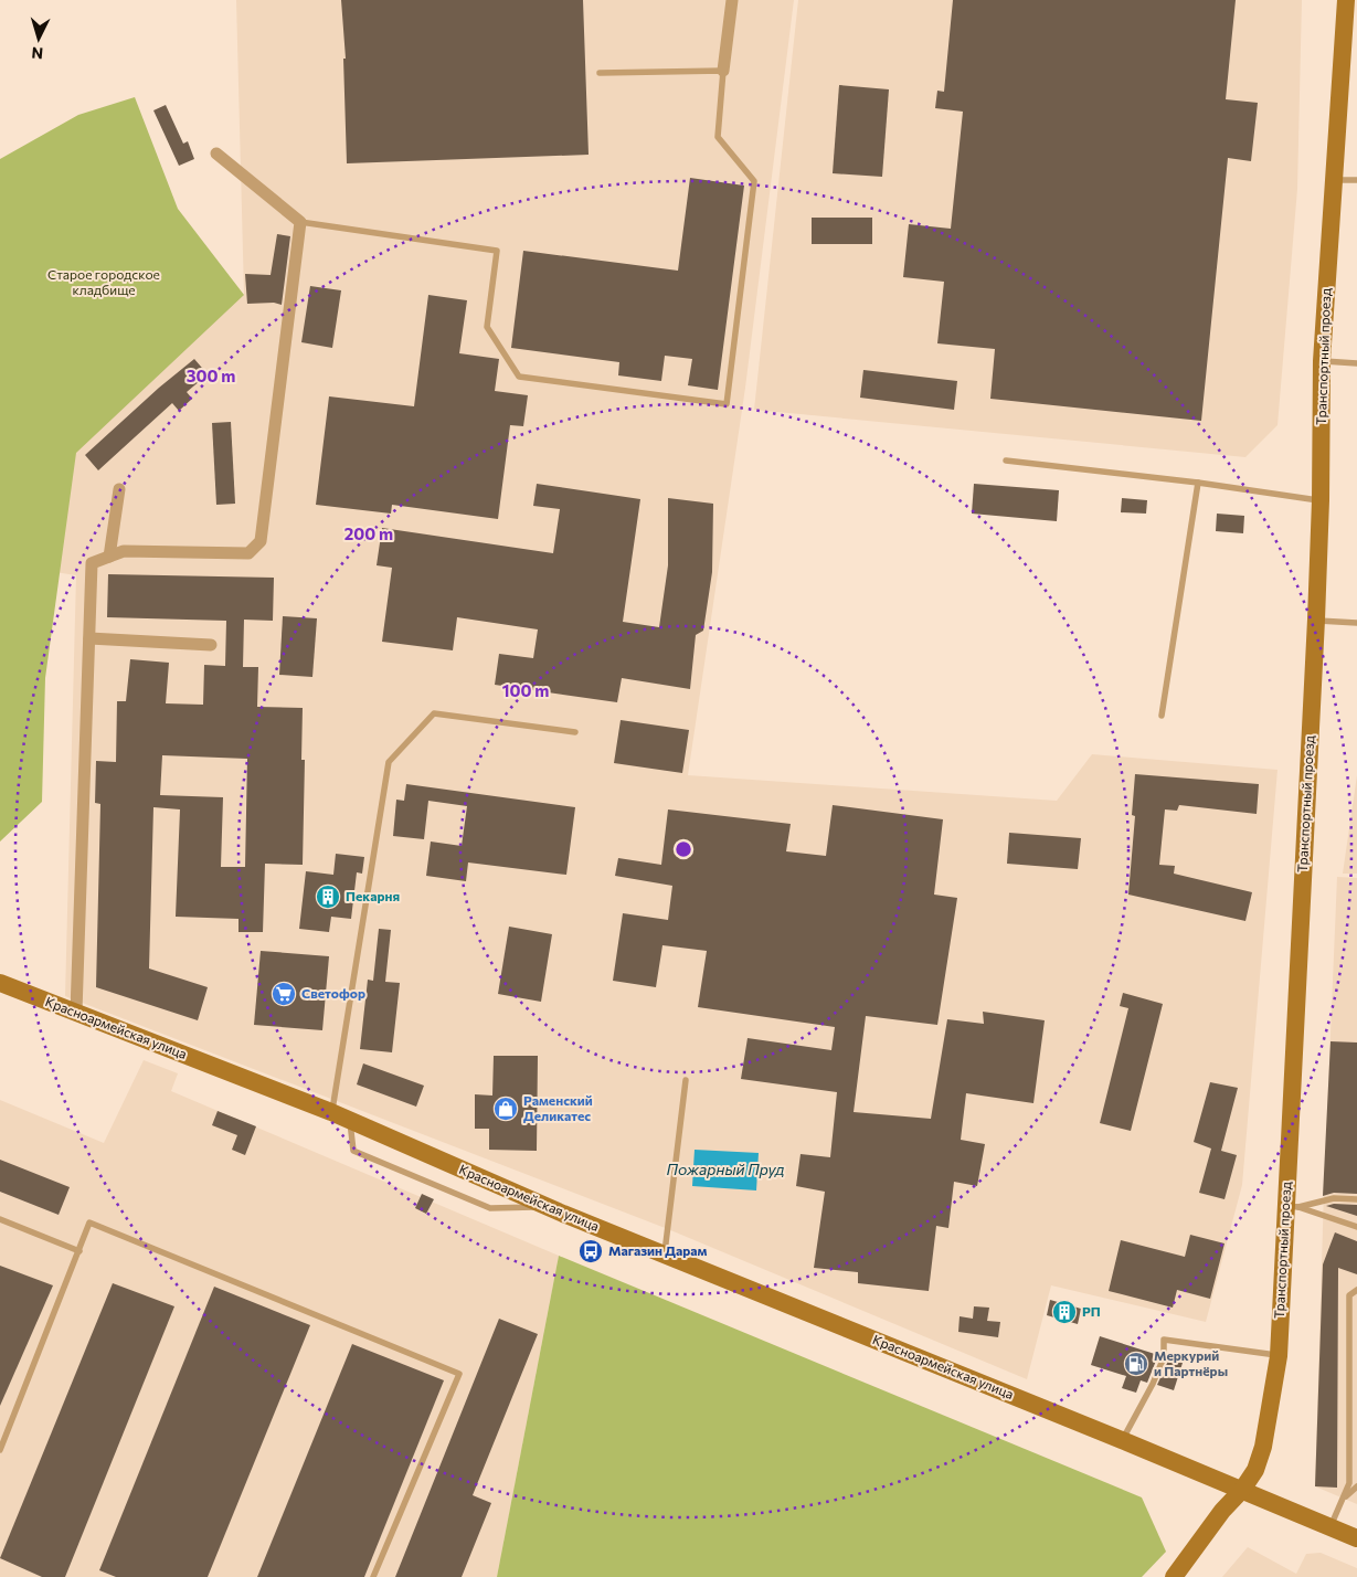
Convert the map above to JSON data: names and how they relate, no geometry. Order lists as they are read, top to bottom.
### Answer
{
  "streets": {
    "main road": ["Транспортный проезд", "Красноармейская улица"]
  },
  "crossings": [
    ["Транспортный проезд", "Красноармейская улица"]
  ],
  "water": ["Пожарный Пруд"],
  "parks": ["Старое городское кладбище"],
  "places": {
    "building": ["Пекарня", "РП"],
    "supermarket": ["Светофор"],
    "shop": ["Раменский Деликатес"],
    "bus stop": ["Магазин Дарам"],
    "fuel station": ["Меркурий и Партнёры"]
  },
  "north": "bottom",
  "rings": ["300 m", "200 m", "100 m"]
}
